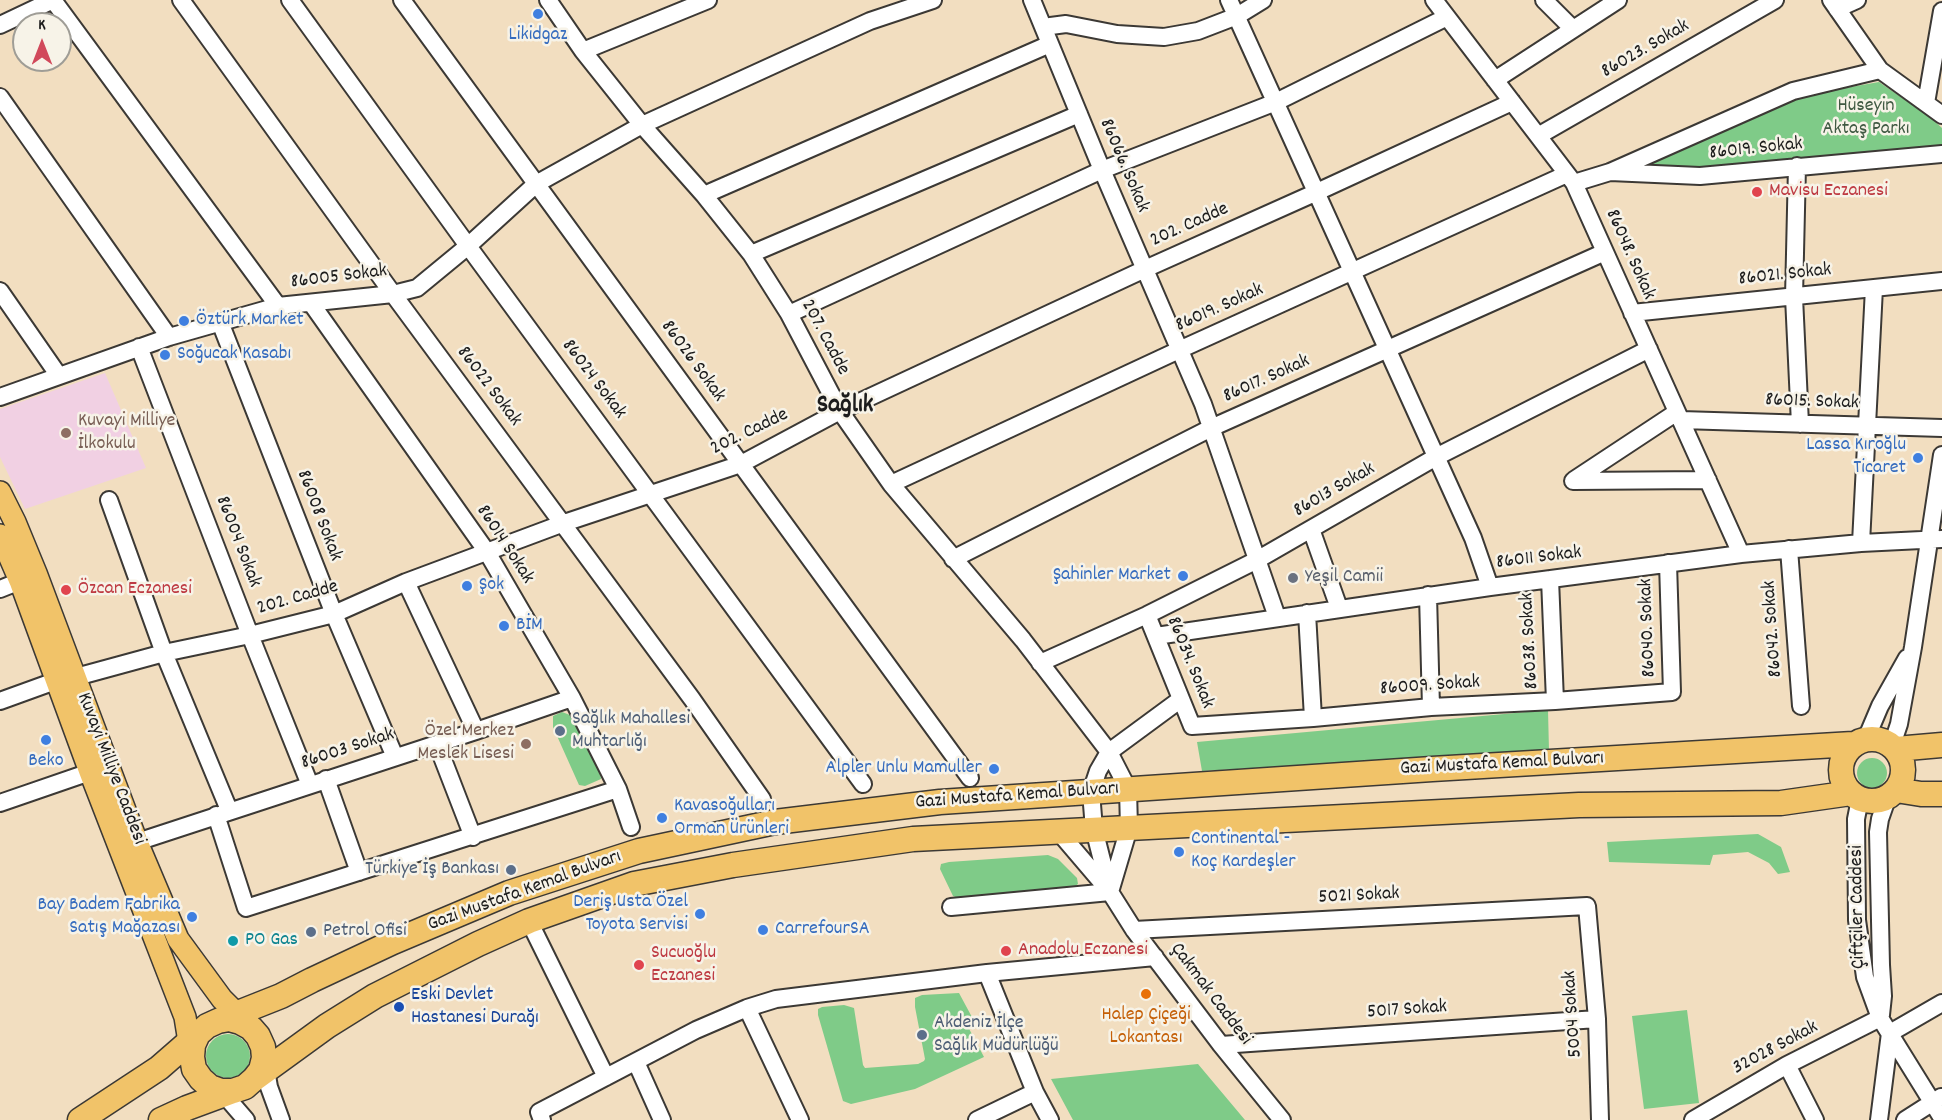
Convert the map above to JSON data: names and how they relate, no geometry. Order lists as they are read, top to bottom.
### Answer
{
  "streets": {
    "highway": ["Gazi Mustafa Kemal Bulvarı"],
    "main road": ["Kuvayi Milliye Caddesi"],
    "street": [
      "86023. Sokak",
      "86019. Sokak",
      "86066. Sokak",
      "202. Cadde",
      "86048. Sokak",
      "86021. Sokak",
      "86005 Sokak",
      "207. Cadde",
      "86026 Sokak",
      "86024 Sokak",
      "86017. Sokak",
      "86022 Sokak",
      "86015. Sokak",
      "86013 Sokak",
      "86008 Sokak",
      "86004 Sokak",
      "86014 Sokak",
      "86011 Sokak",
      "86040. Sokak",
      "86042. Sokak",
      "86038. Sokak",
      "86034. Sokak",
      "86009. Sokak",
      "86003 Sokak",
      "5021 Sokak",
      "Çiftçiler Caddesi",
      "Çakmak Caddesi",
      "5017 Sokak",
      "5004 Sokak",
      "32028 Sokak"
    ]
  },
  "crossings": [
    ["86023. Sokak", "86048. Sokak"],
    ["86019. Sokak", "86066. Sokak"],
    ["86019. Sokak", "86048. Sokak"],
    ["86019. Sokak", "207. Cadde"],
    ["86066. Sokak", "202. Cadde"],
    ["86066. Sokak", "86017. Sokak"],
    ["86066. Sokak", "86013 Sokak"],
    ["86066. Sokak", "86011 Sokak"],
    ["202. Cadde", "86048. Sokak"],
    ["202. Cadde", "207. Cadde"],
    ["202. Cadde", "86026 Sokak"],
    ["202. Cadde", "86024 Sokak"],
    ["202. Cadde", "86022 Sokak"],
    ["202. Cadde", "86008 Sokak"],
    ["202. Cadde", "86004 Sokak"],
    ["202. Cadde", "86014 Sokak"],
    ["202. Cadde", "Kuvayi Milliye Caddesi"],
    ["86048. Sokak", "86021. Sokak"],
    ["86048. Sokak", "86017. Sokak"],
    ["86048. Sokak", "86015. Sokak"],
    ["86048. Sokak", "86013 Sokak"],
    ["86048. Sokak", "86011 Sokak"],
    ["86005 Sokak", "207. Cadde"],
    ["86005 Sokak", "86026 Sokak"],
    ["86005 Sokak", "86024 Sokak"],
    ["86005 Sokak", "86022 Sokak"],
    ["86005 Sokak", "86008 Sokak"],
    ["86005 Sokak", "86004 Sokak"],
    ["86005 Sokak", "86014 Sokak"],
    ["207. Cadde", "86017. Sokak"],
    ["207. Cadde", "86013 Sokak"],
    ["207. Cadde", "Gazi Mustafa Kemal Bulvarı"],
    ["86013 Sokak", "86034. Sokak"],
    ["86008 Sokak", "86003 Sokak"],
    ["86004 Sokak", "86003 Sokak"],
    ["86014 Sokak", "86003 Sokak"],
    ["86011 Sokak", "86040. Sokak"],
    ["86011 Sokak", "86042. Sokak"],
    ["86011 Sokak", "86038. Sokak"],
    ["86011 Sokak", "86034. Sokak"],
    ["86040. Sokak", "86009. Sokak"],
    ["86038. Sokak", "86009. Sokak"],
    ["86034. Sokak", "86009. Sokak"],
    ["86003 Sokak", "Kuvayi Milliye Caddesi"],
    ["Gazi Mustafa Kemal Bulvarı", "Kuvayi Milliye Caddesi"],
    ["Gazi Mustafa Kemal Bulvarı", "Çiftçiler Caddesi"],
    ["5021 Sokak", "Çakmak Caddesi"],
    ["5021 Sokak", "5004 Sokak"],
    ["Çiftçiler Caddesi", "32028 Sokak"],
    ["Çakmak Caddesi", "5017 Sokak"],
    ["5017 Sokak", "5004 Sokak"]
  ],
  "districts": ["Sağlık"],
  "parks": ["Hüseyin Aktaş Parkı"],
  "places": [
    "Likidgaz",
    "Mavisu Eczanesi",
    "Öztürk Market",
    "Soğucak Kasabı",
    "Kuvayi Milliye İlkokulu",
    "Lassa Kıroğlu Ticaret",
    "Şahinler Market",
    "Yeşil Camii",
    "Şok",
    "Özcan Eczanesi",
    "BİM",
    "Sağlık Mahallesi Muhtarlığı",
    "Beko",
    "Özel Merkez Meslek Lisesi",
    "Alpler Unlu Mamuller",
    "Kavasoğulları Orman Ürünleri",
    "Continental - Koç Kardeşler",
    "Türkiye İş Bankası",
    "Deriş Usta Özel Toyota Servisi",
    "Bay Badem Fabrika Satış Mağazası",
    "CarrefourSA",
    "Petrol Ofisi",
    "PO Gas",
    "Anadolu Eczanesi",
    "Sucuoğlu Eczanesi",
    "Halep Çiçeği Lokantası",
    "Eski Devlet Hastanesi Durağı",
    "Akdeniz İlçe Sağlık Müdürlüğü"
  ],
  "north": "top"
}
